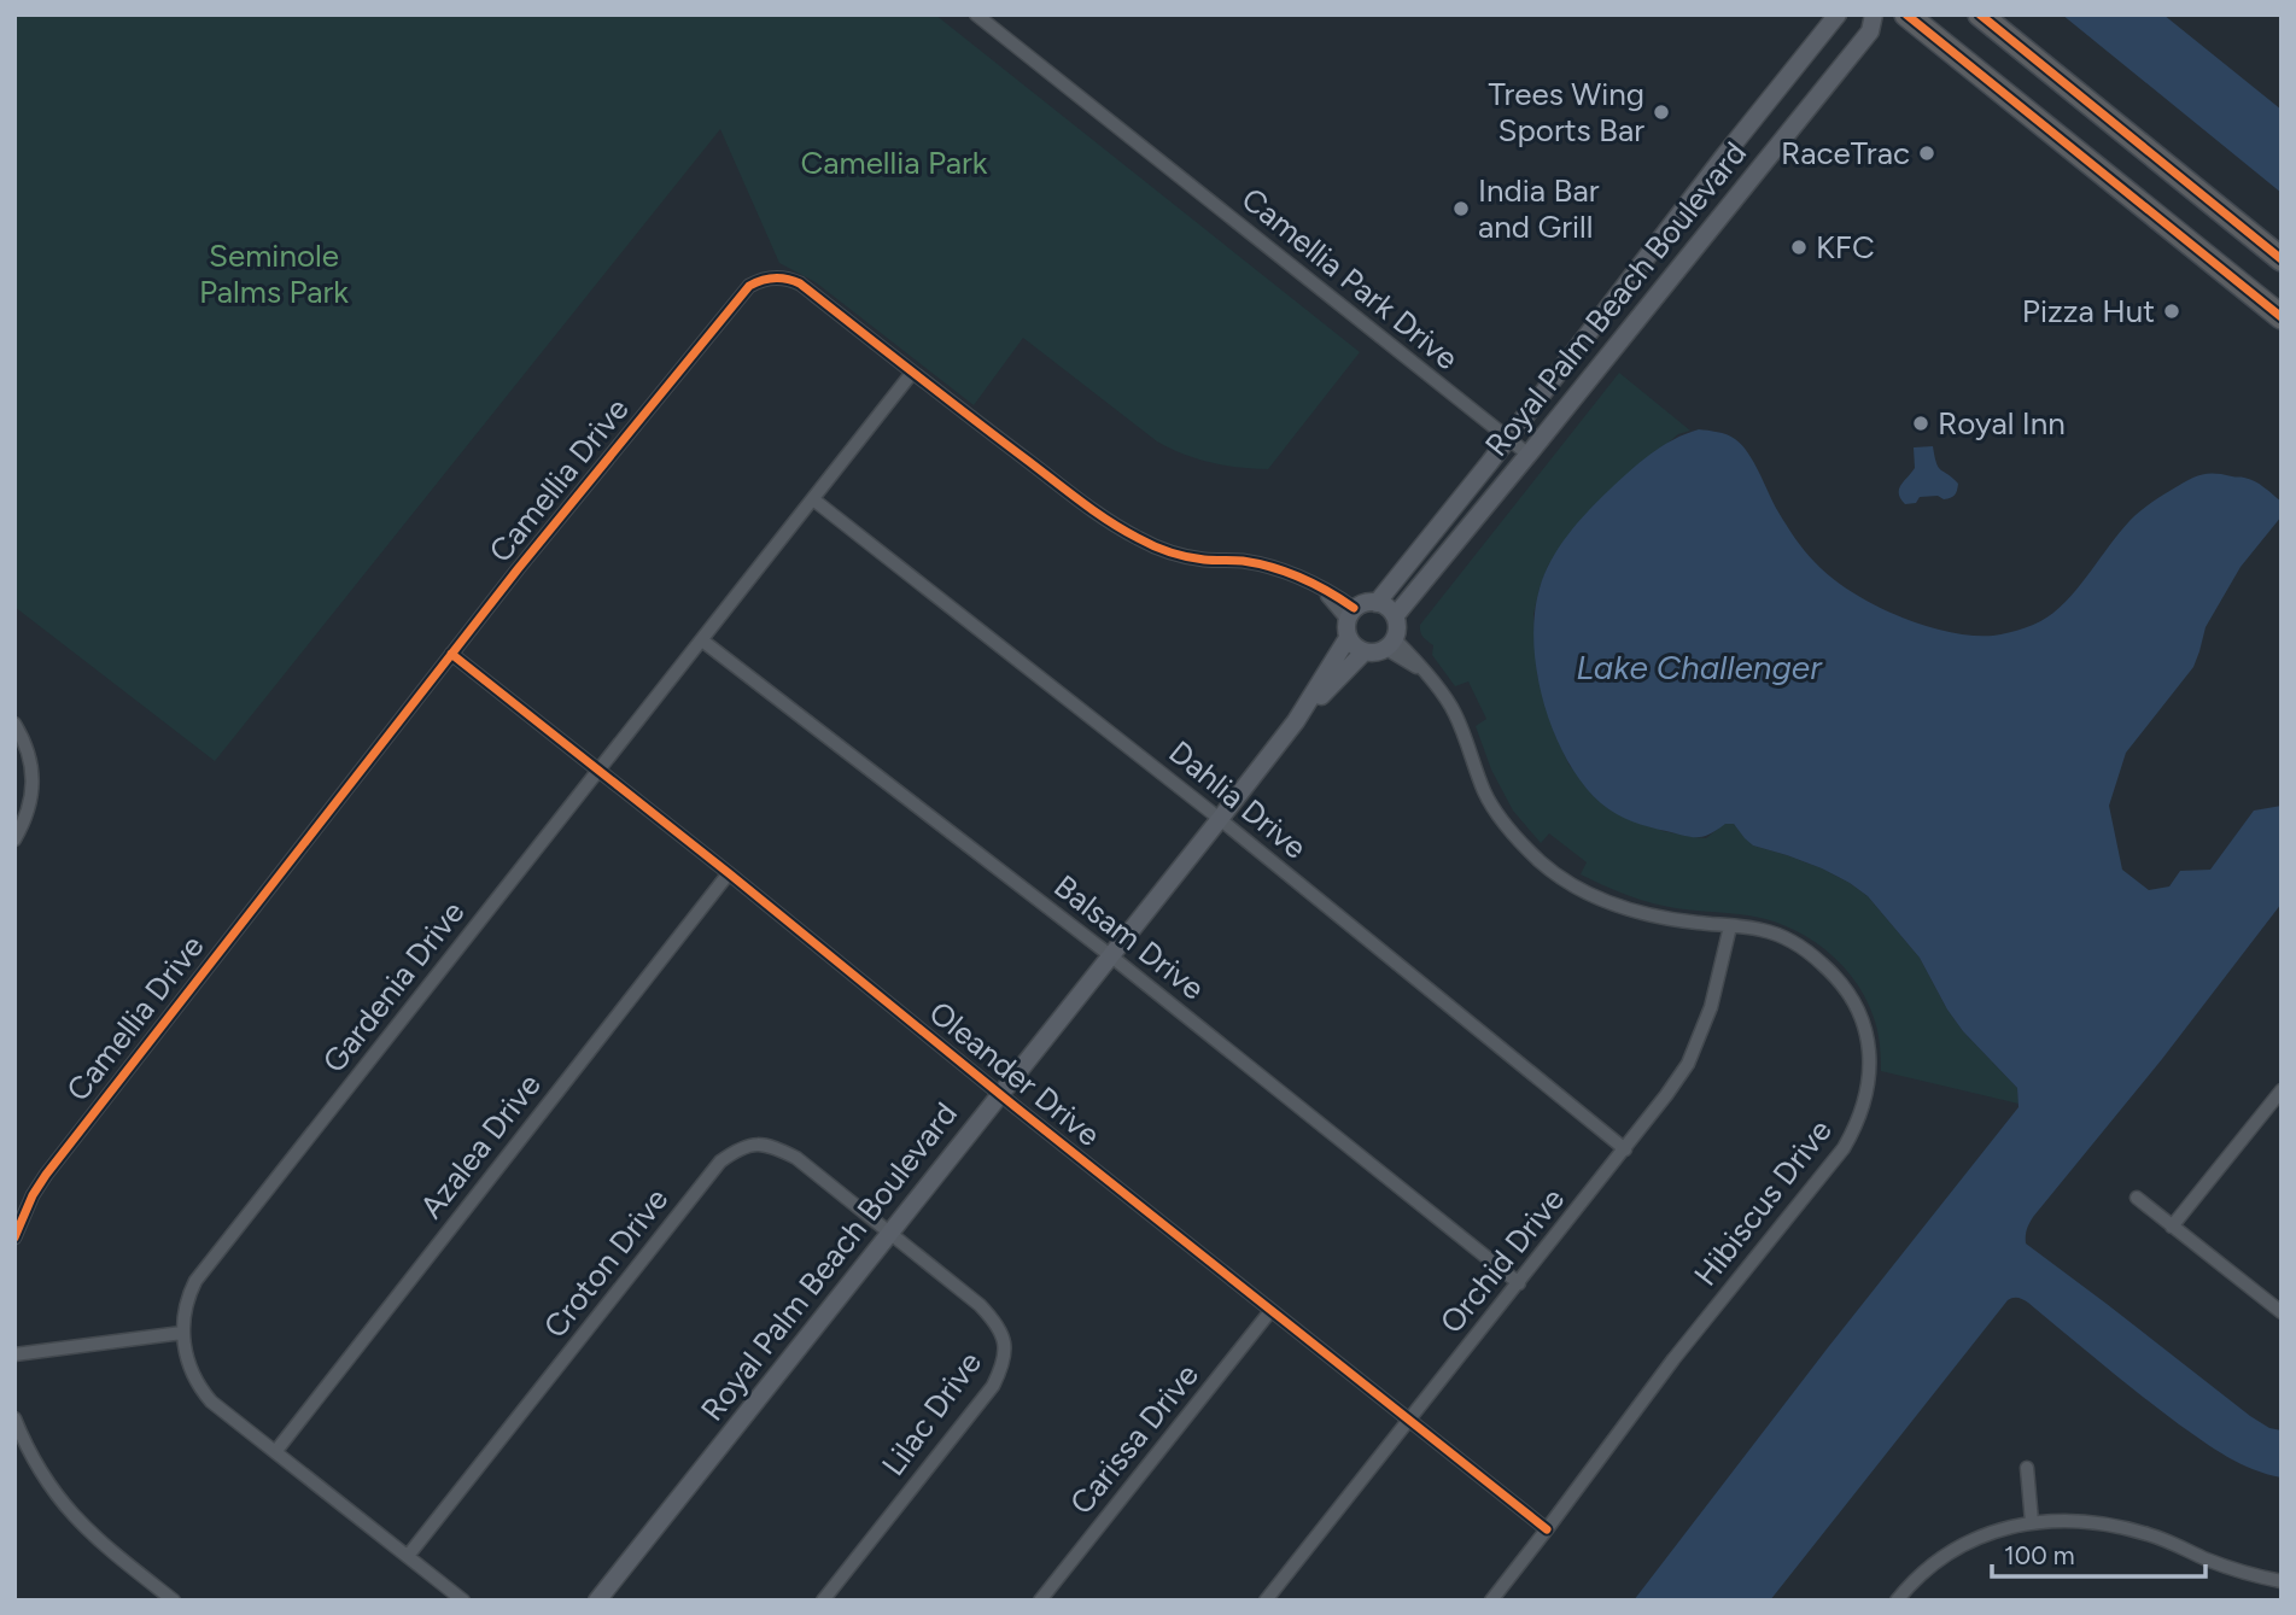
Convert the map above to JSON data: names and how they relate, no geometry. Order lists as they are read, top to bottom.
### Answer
{
  "streets": {
    "street": [
      "Camellia Park Drive",
      "Royal Palm Beach Boulevard",
      "Camellia Drive",
      "Dahlia Drive",
      "Balsam Drive",
      "Gardenia Drive",
      "Oleander Drive",
      "Azalea Drive",
      "Hibiscus Drive",
      "Orchid Drive",
      "Croton Drive",
      "Lilac Drive",
      "Carissa Drive"
    ]
  },
  "crossings": [
    ["Camellia Park Drive", "Royal Palm Beach Boulevard"],
    ["Royal Palm Beach Boulevard", "Camellia Drive"],
    ["Royal Palm Beach Boulevard", "Dahlia Drive"],
    ["Royal Palm Beach Boulevard", "Balsam Drive"],
    ["Royal Palm Beach Boulevard", "Oleander Drive"],
    ["Royal Palm Beach Boulevard", "Hibiscus Drive"],
    ["Royal Palm Beach Boulevard", "Croton Drive"],
    ["Royal Palm Beach Boulevard", "Lilac Drive"],
    ["Camellia Drive", "Gardenia Drive"],
    ["Camellia Drive", "Oleander Drive"],
    ["Camellia Drive", "Hibiscus Drive"],
    ["Dahlia Drive", "Gardenia Drive"],
    ["Dahlia Drive", "Orchid Drive"],
    ["Balsam Drive", "Gardenia Drive"],
    ["Balsam Drive", "Orchid Drive"],
    ["Gardenia Drive", "Oleander Drive"],
    ["Gardenia Drive", "Azalea Drive"],
    ["Gardenia Drive", "Croton Drive"],
    ["Oleander Drive", "Azalea Drive"],
    ["Oleander Drive", "Hibiscus Drive"],
    ["Oleander Drive", "Orchid Drive"],
    ["Oleander Drive", "Carissa Drive"],
    ["Hibiscus Drive", "Orchid Drive"],
    ["Croton Drive", "Lilac Drive"]
  ],
  "water": ["Lake Challenger"],
  "parks": ["Camellia Park", "Seminole Palms Park"],
  "places": [
    "Trees Wing Sports Bar",
    "RaceTrac",
    "India Bar and Grill",
    "KFC",
    "Pizza Hut",
    "Royal Inn"
  ],
  "scale_bar": "100 m"
}
